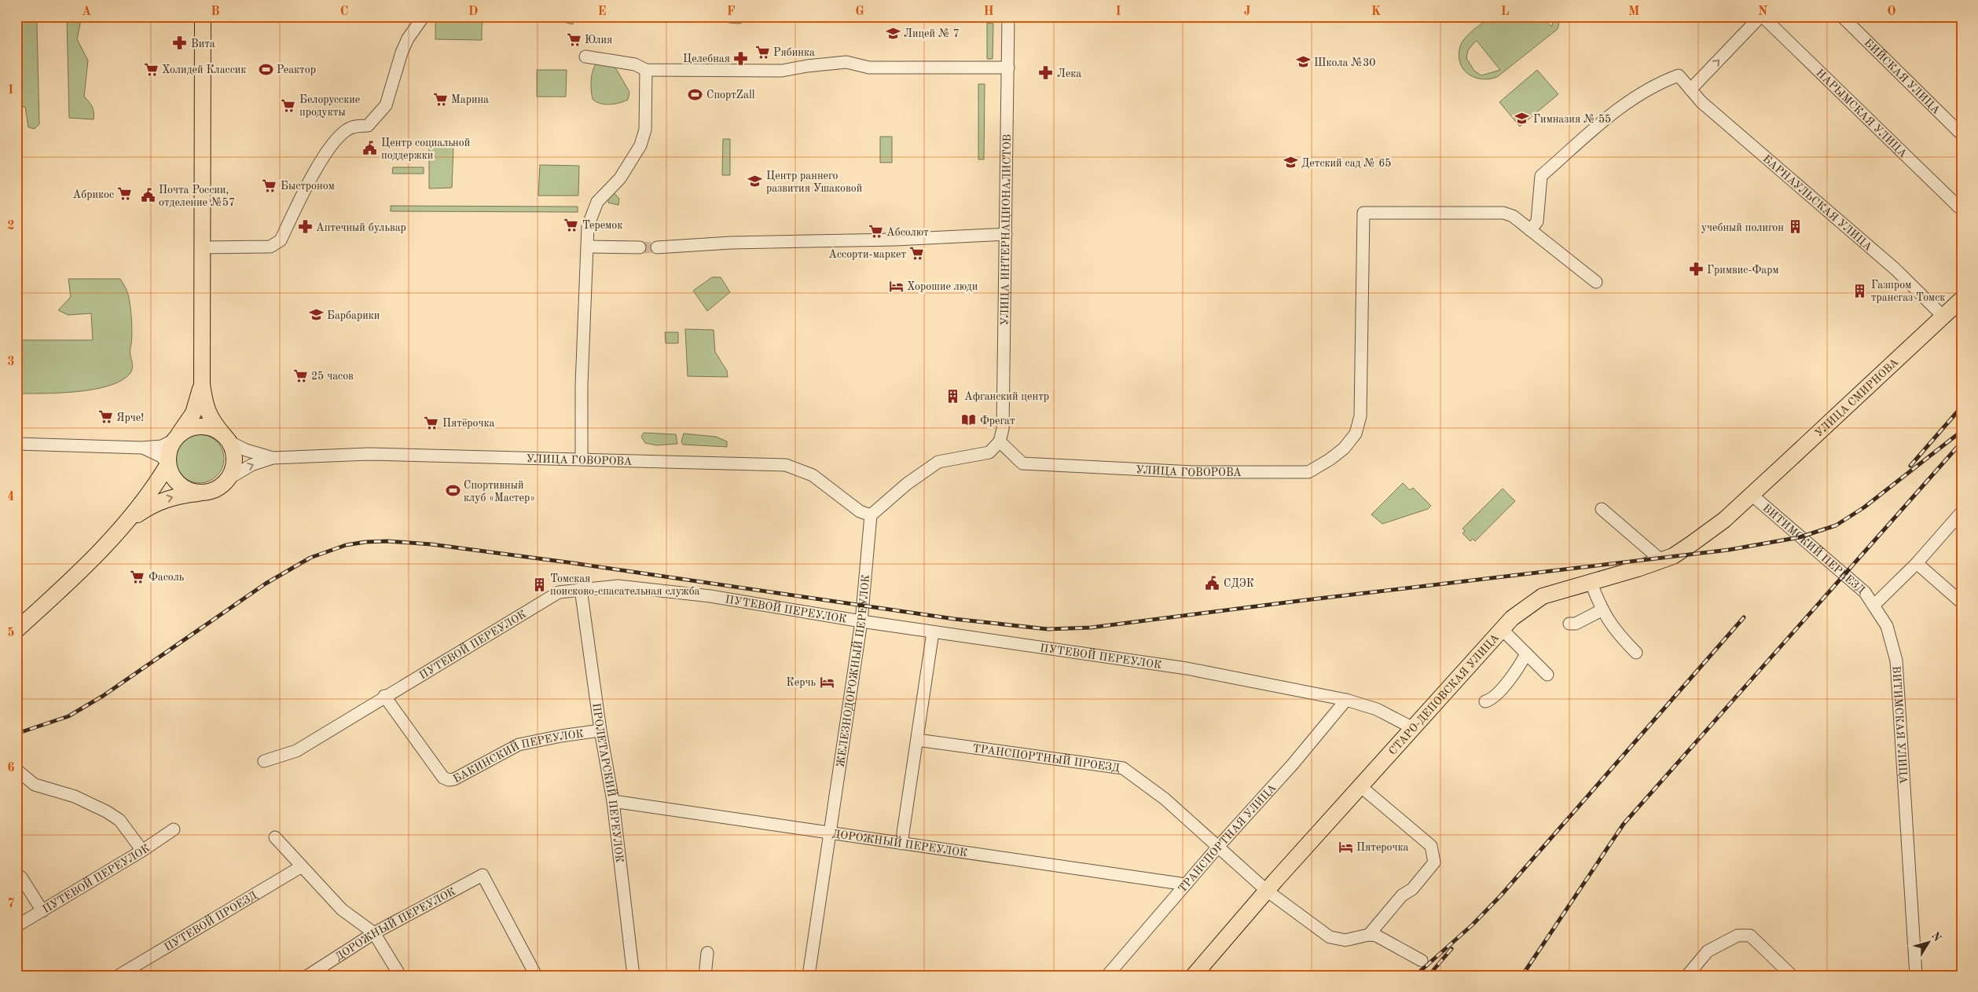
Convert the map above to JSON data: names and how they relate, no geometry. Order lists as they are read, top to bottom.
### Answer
{
  "streets": {
    "main road": ["УЛИЦА СМИРНОВА", "СТАРО-ДЕПОВСКАЯ УЛИЦА"],
    "street": [
      "БИЙСКАЯ УЛИЦА",
      "НАРЫМСКАЯ УЛИЦА",
      "БАРНАУЛЬСКАЯ УЛИЦА",
      "УЛИЦА ИНТЕРНАЦИОНАЛИСТОВ",
      "УЛИЦА ГОВОРОВА",
      "ВИТИМСКИЙ ПЕРЕЕЗД",
      "ПУТЕВОЙ ПЕРЕУЛОК",
      "ЖЕЛЕЗНОДОРОЖНЫЙ ПЕРЕУЛОК",
      "ВИТИМСКАЯ УЛИЦА",
      "БАКИНСКИЙ ПЕРЕУЛОК",
      "ТРАНСПОРТНЫЙ ПРОЕЗД",
      "ПРОЛЕТАРСКИЙ ПЕРЕУЛОК",
      "ТРАНСПОРТНАЯ УЛИЦА",
      "ДОРОЖНЫЙ ПЕРЕУЛОК",
      "ПУТЕВОЙ ПРОЕЗД"
    ]
  },
  "crossings": [
    ["БАРНАУЛЬСКАЯ УЛИЦА", "УЛИЦА СМИРНОВА"],
    ["БАРНАУЛЬСКАЯ УЛИЦА", "УЛИЦА ГОВОРОВА"],
    ["УЛИЦА ИНТЕРНАЦИОНАЛИСТОВ", "УЛИЦА ГОВОРОВА"],
    ["УЛИЦА СМИРНОВА", "ВИТИМСКИЙ ПЕРЕЕЗД"],
    ["УЛИЦА СМИРНОВА", "СТАРО-ДЕПОВСКАЯ УЛИЦА"],
    ["УЛИЦА ГОВОРОВА", "ЖЕЛЕЗНОДОРОЖНЫЙ ПЕРЕУЛОК"],
    ["ВИТИМСКИЙ ПЕРЕЕЗД", "СТАРО-ДЕПОВСКАЯ УЛИЦА"],
    ["ВИТИМСКИЙ ПЕРЕЕЗД", "ВИТИМСКАЯ УЛИЦА"],
    ["ПУТЕВОЙ ПЕРЕУЛОК", "ЖЕЛЕЗНОДОРОЖНЫЙ ПЕРЕУЛОК"],
    ["ПУТЕВОЙ ПЕРЕУЛОК", "СТАРО-ДЕПОВСКАЯ УЛИЦА"],
    ["ПУТЕВОЙ ПЕРЕУЛОК", "БАКИНСКИЙ ПЕРЕУЛОК"],
    ["ПУТЕВОЙ ПЕРЕУЛОК", "ПРОЛЕТАРСКИЙ ПЕРЕУЛОК"],
    ["ПУТЕВОЙ ПЕРЕУЛОК", "ТРАНСПОРТНАЯ УЛИЦА"],
    ["ЖЕЛЕЗНОДОРОЖНЫЙ ПЕРЕУЛОК", "ДОРОЖНЫЙ ПЕРЕУЛОК"],
    ["СТАРО-ДЕПОВСКАЯ УЛИЦА", "ТРАНСПОРТНЫЙ ПРОЕЗД"],
    ["БАКИНСКИЙ ПЕРЕУЛОК", "ПРОЛЕТАРСКИЙ ПЕРЕУЛОК"],
    ["ТРАНСПОРТНЫЙ ПРОЕЗД", "ТРАНСПОРТНАЯ УЛИЦА"],
    ["ПРОЛЕТАРСКИЙ ПЕРЕУЛОК", "ДОРОЖНЫЙ ПЕРЕУЛОК"],
    ["ТРАНСПОРТНАЯ УЛИЦА", "ДОРОЖНЫЙ ПЕРЕУЛОК"]
  ],
  "places": {
    "school or university": [
      "Лицей № 7",
      "Школа №30",
      "Гимназия № 55",
      "Детский сад № 65",
      "Центр раннего развития Ушаковой",
      "Барбарики"
    ],
    "supermarket": [
      "Юлия",
      "Рябинка",
      "Холидей Классик",
      "Марина",
      "Белорусские продукты",
      "Быстроном",
      "Абрикос",
      "Теремок",
      "Абсолют",
      "Ассорти-маркет",
      "25 часов",
      "Ярче!",
      "Пятёрочка",
      "Фасоль"
    ],
    "pharmacy": [
      "Вита",
      "Целебная",
      "Лека",
      "Аптечный бульвар",
      "Гримвис-Фарм"
    ],
    "sports": ["Реактор", "СпортZall", "Спортивный клуб «Мастер»"],
    "public building": ["Центр социальной поддержки", "Почта России, отделение №57", "СДЭК"],
    "building": [
      "учебный полигон",
      "Газпром трансгаз Томск",
      "Афганский центр",
      "Томская поисково-спасательная служба"
    ],
    "hotel": ["Хорошие люди", "Керчь", "Пятерочка"],
    "library": ["Фрегат"]
  },
  "north": "top right",
  "grid": {
    "columns": [
      "A",
      "B",
      "C",
      "D",
      "E",
      "F",
      "G",
      "H",
      "I",
      "J",
      "K",
      "L",
      "M",
      "N",
      "O"
    ],
    "rows": [
      "1",
      "2",
      "3",
      "4",
      "5",
      "6",
      "7"
    ]
  }
}
